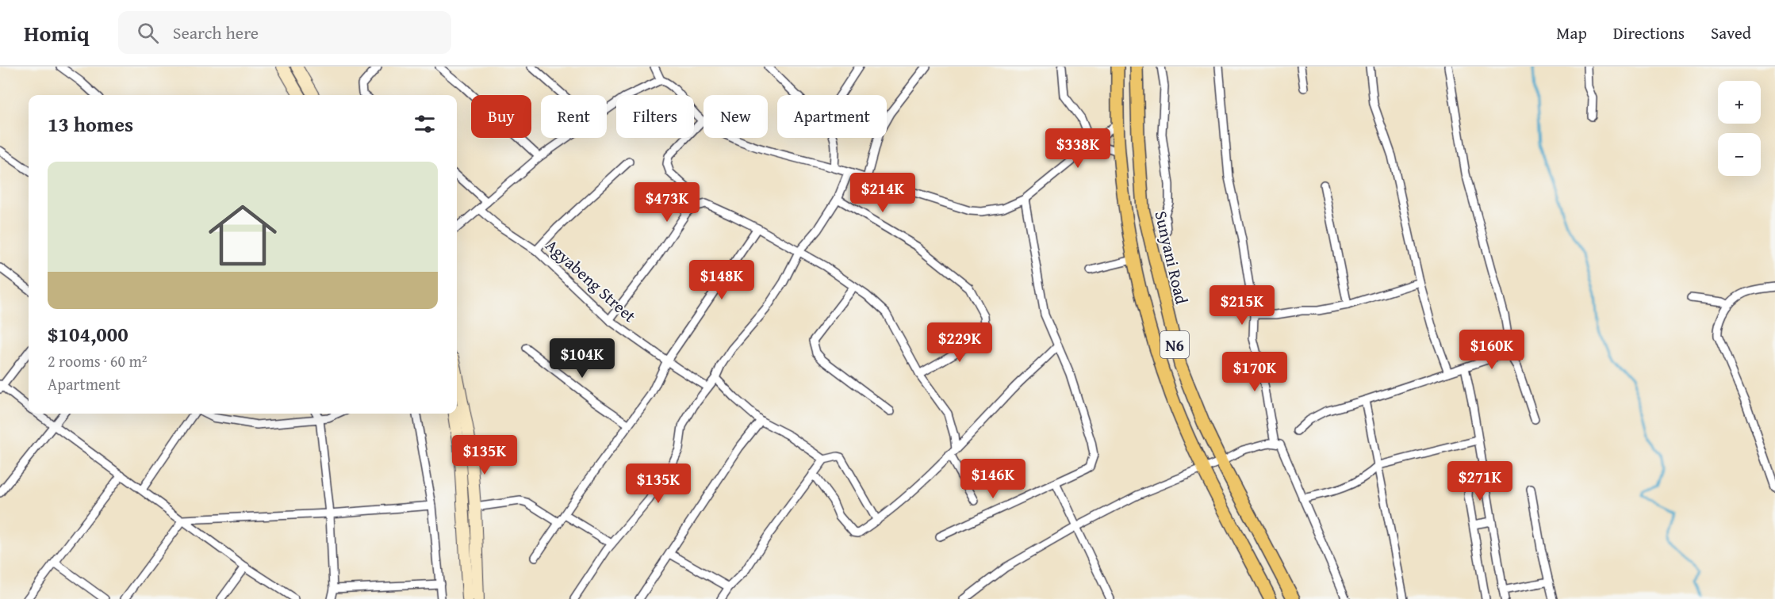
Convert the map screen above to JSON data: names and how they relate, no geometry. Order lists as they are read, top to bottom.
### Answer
{
  "streets": {
    "main road": ["Sunyani Road", "N6"],
    "street": ["Agyabeng Street"]
  },
  "page": {
    "header": "Homiq",
    "search": "Search here",
    "nav": ["Map", "Directions", "Saved"],
    "map_buttons": ["+", "−"],
    "chip": [
      "Buy",
      "Rent",
      "Filters",
      "New",
      "Apartment"
    ],
    "heading": "13 homes",
    "price": [
      "$338K",
      "$214K",
      "$473K",
      "$148K",
      "$215K",
      "$229K",
      "$160K",
      "$104K",
      "$170K",
      "$135K",
      "$146K",
      "$271K",
      "$135K"
    ],
    "list": [
      {
        "name": "$104,000",
        "note": "2 rooms · 60 m² · Apartment"
      }
    ]
  }
}
